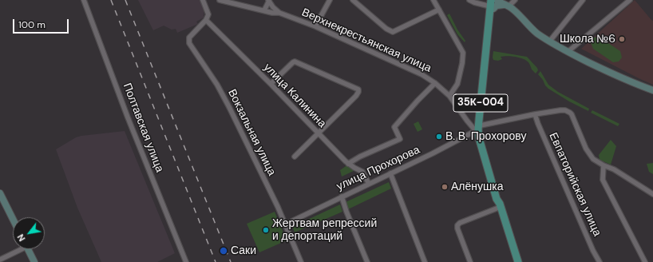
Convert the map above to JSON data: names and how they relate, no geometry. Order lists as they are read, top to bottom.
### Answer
{
  "streets": {
    "main road": ["35К-004"],
    "street": [
      "Верхнекрестьянская улица",
      "улица Калинина",
      "Полтавская улица",
      "Вокзальная улица",
      "улица Прохорова",
      "Евпаторийская улица"
    ]
  },
  "crossings": [
    ["Верхнекрестьянская улица", "35К-004"],
    ["Верхнекрестьянская улица", "улица Прохорова"],
    ["улица Калинина", "Вокзальная улица"],
    ["улица Калинина", "улица Прохорова"],
    ["35К-004", "улица Прохорова"],
    ["Вокзальная улица", "улица Прохорова"]
  ],
  "places": [
    "Школа №6",
    "В. В. Прохорову",
    "Алёнушка",
    "Жертвам репрессий и депортаций",
    "Саки"
  ],
  "scale_bar": "100 m",
  "north": "bottom left"
}
